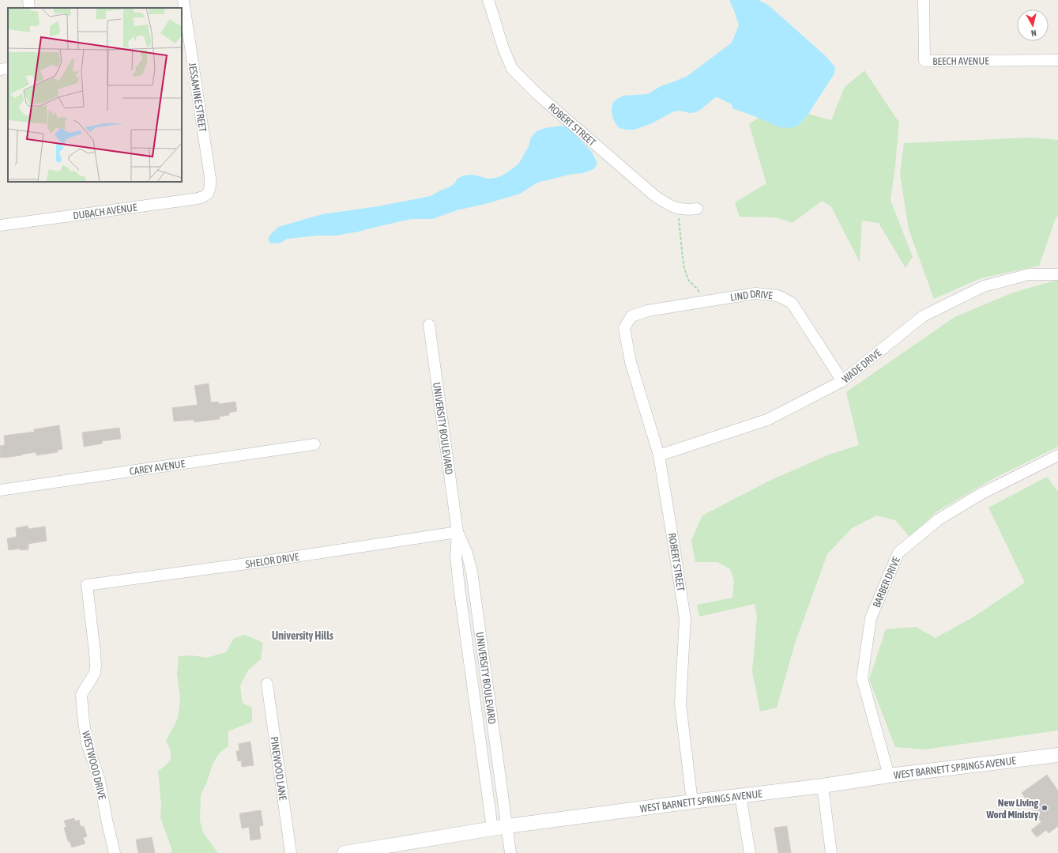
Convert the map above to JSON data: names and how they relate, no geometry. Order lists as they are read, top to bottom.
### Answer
{
  "streets": {
    "street": [
      "BEECH AVENUE",
      "JESSAMINE STREET",
      "ROBERT STREET",
      "DUBACH AVENUE",
      "LIND DRIVE",
      "WADE DRIVE",
      "UNIVERSITY BOULEVARD",
      "CAREY AVENUE",
      "SHELOR DRIVE",
      "BARBER DRIVE",
      "WESTWOOD DRIVE",
      "WEST BARNETT SPRINGS AVENUE",
      "PINEWOOD LANE"
    ]
  },
  "crossings": [
    ["JESSAMINE STREET", "DUBACH AVENUE"],
    ["ROBERT STREET", "LIND DRIVE"],
    ["ROBERT STREET", "WADE DRIVE"],
    ["ROBERT STREET", "WEST BARNETT SPRINGS AVENUE"],
    ["LIND DRIVE", "WADE DRIVE"],
    ["UNIVERSITY BOULEVARD", "SHELOR DRIVE"],
    ["UNIVERSITY BOULEVARD", "WEST BARNETT SPRINGS AVENUE"],
    ["SHELOR DRIVE", "WESTWOOD DRIVE"],
    ["BARBER DRIVE", "WEST BARNETT SPRINGS AVENUE"]
  ],
  "districts": ["University Hills"],
  "places": ["New Living Word Ministry"],
  "north": "bottom"
}
